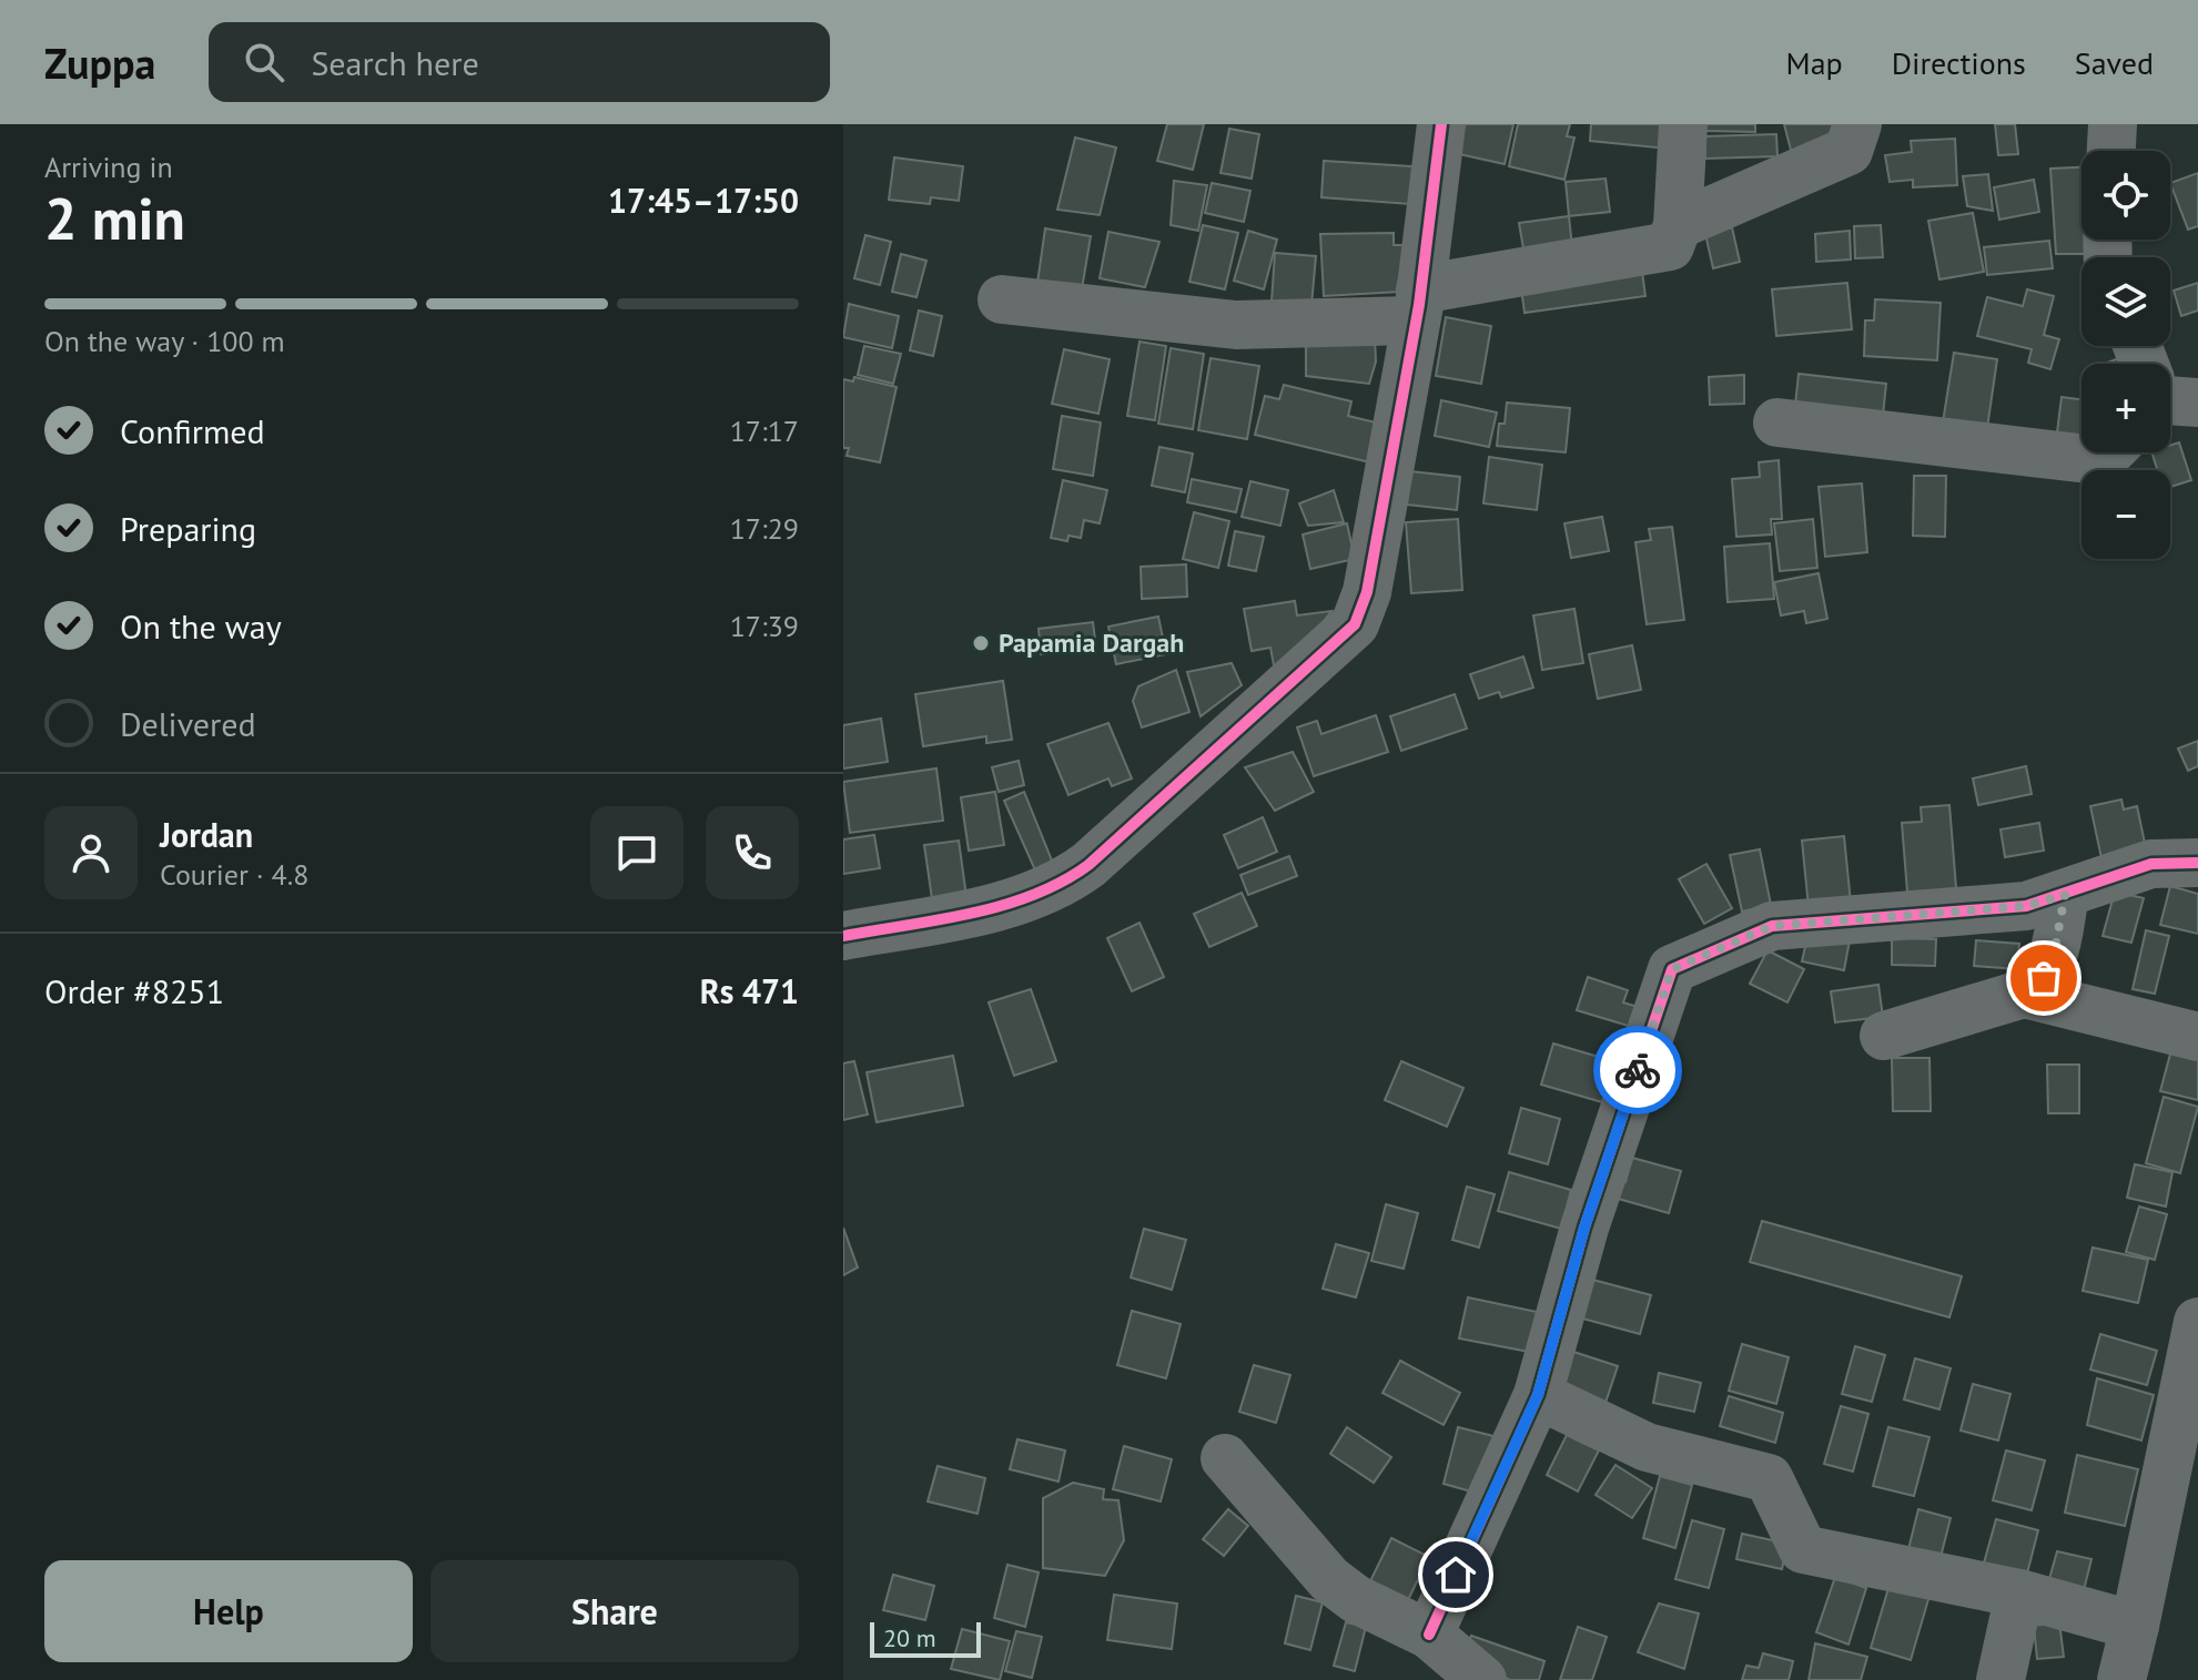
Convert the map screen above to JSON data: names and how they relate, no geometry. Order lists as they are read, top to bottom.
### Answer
{
  "places": ["Papamia Dargah"],
  "scale_bar": "20 m",
  "page": {
    "header": "Zuppa",
    "search": "Search here",
    "nav": ["Map", "Directions", "Saved"],
    "heading": ["2 min", "Arriving in", "17:45–17:50"],
    "panel": [
      "Jordan",
      "Courier · 4.8",
      "Order #8251",
      "Rs 471"
    ],
    "map_buttons": ["+", "−"],
    "bar": "On the way · 100 m",
    "list": [
      ["Confirmed", "17:17"],
      ["Preparing", "17:29"],
      ["On the way", "17:39"],
      "Delivered"
    ],
    "buttons": ["Help", "Share"],
    "scale": "20 m"
  }
}
